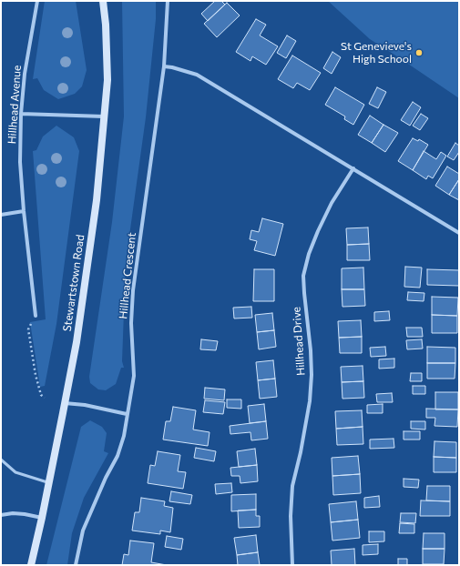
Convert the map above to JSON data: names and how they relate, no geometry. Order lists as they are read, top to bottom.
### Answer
{
  "streets": {
    "main road": ["Stewartstown Road"],
    "street": ["Hillhead Avenue", "Hillhead Crescent", "Hillhead Drive"]
  },
  "places": ["St Genevieve's High School"]
}
